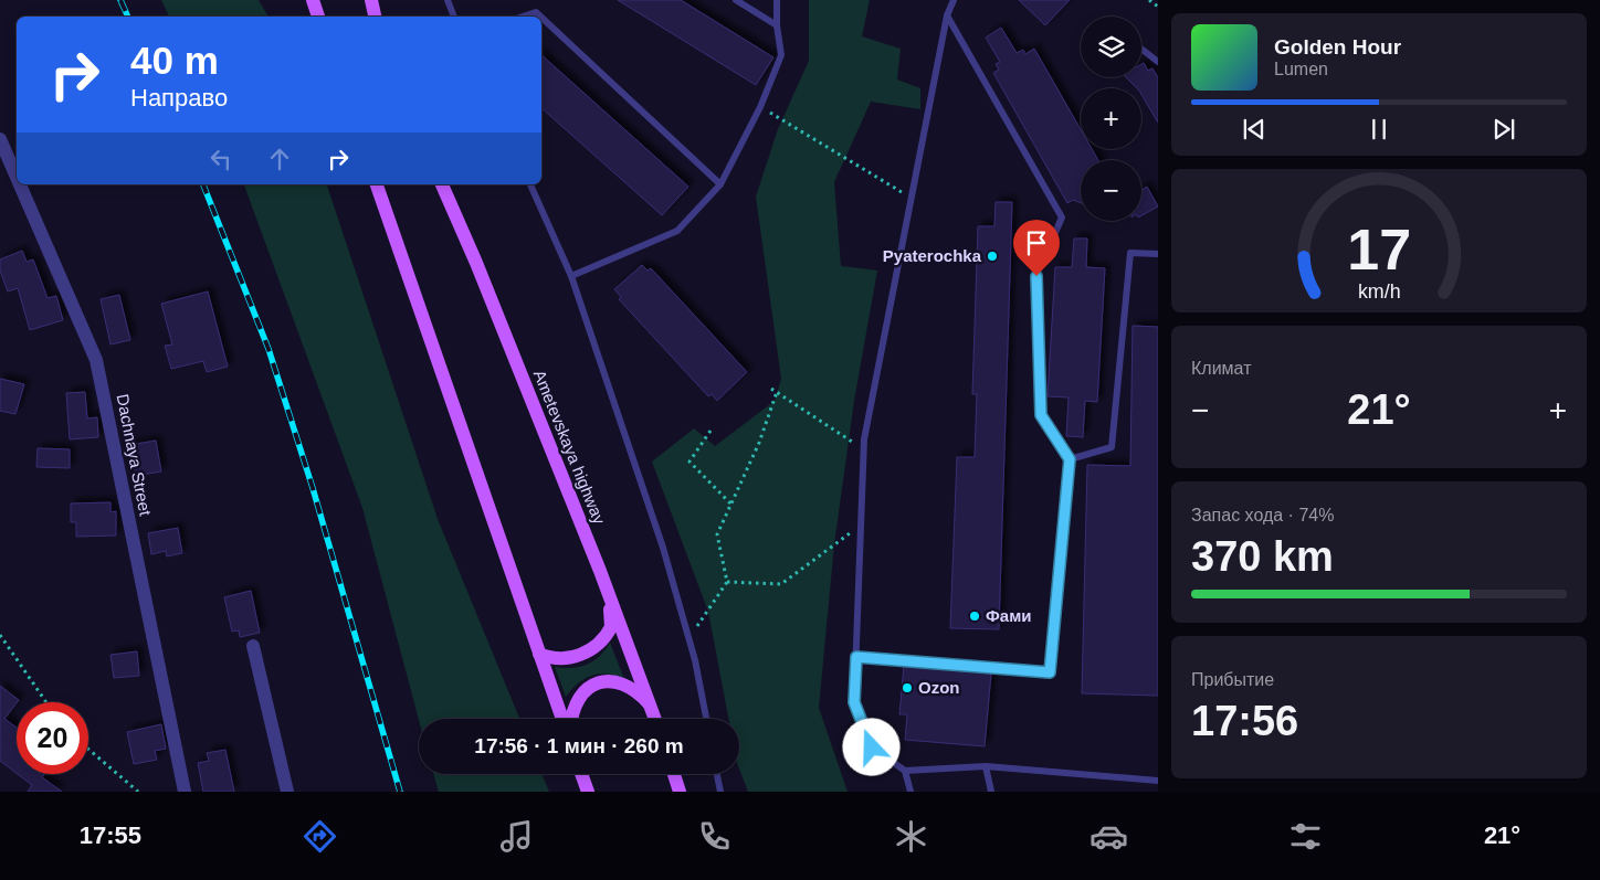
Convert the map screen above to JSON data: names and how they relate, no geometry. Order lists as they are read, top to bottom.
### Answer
{
  "streets": {
    "main road": ["Ametevskaya highway"],
    "street": ["Dachnaya Street"]
  },
  "places": ["Pyaterochka", "Фами", "Ozon"],
  "page": {
    "map_buttons": ["+", "−"],
    "turn": ["40 m", "Направо"],
    "song": ["Golden Hour", "Lumen"],
    "tile": [
      "Климат",
      ["Запас хода · 74%", "370 km"],
      ["Прибытие", "17:56"]
    ],
    "heat": ["−", "21°", "+"],
    "limit": "20",
    "trip": "17:56 · 1 мин · 260 m",
    "tabs": ["17:55", "21°"],
    "gauge": ["17", "km/h"]
  }
}
